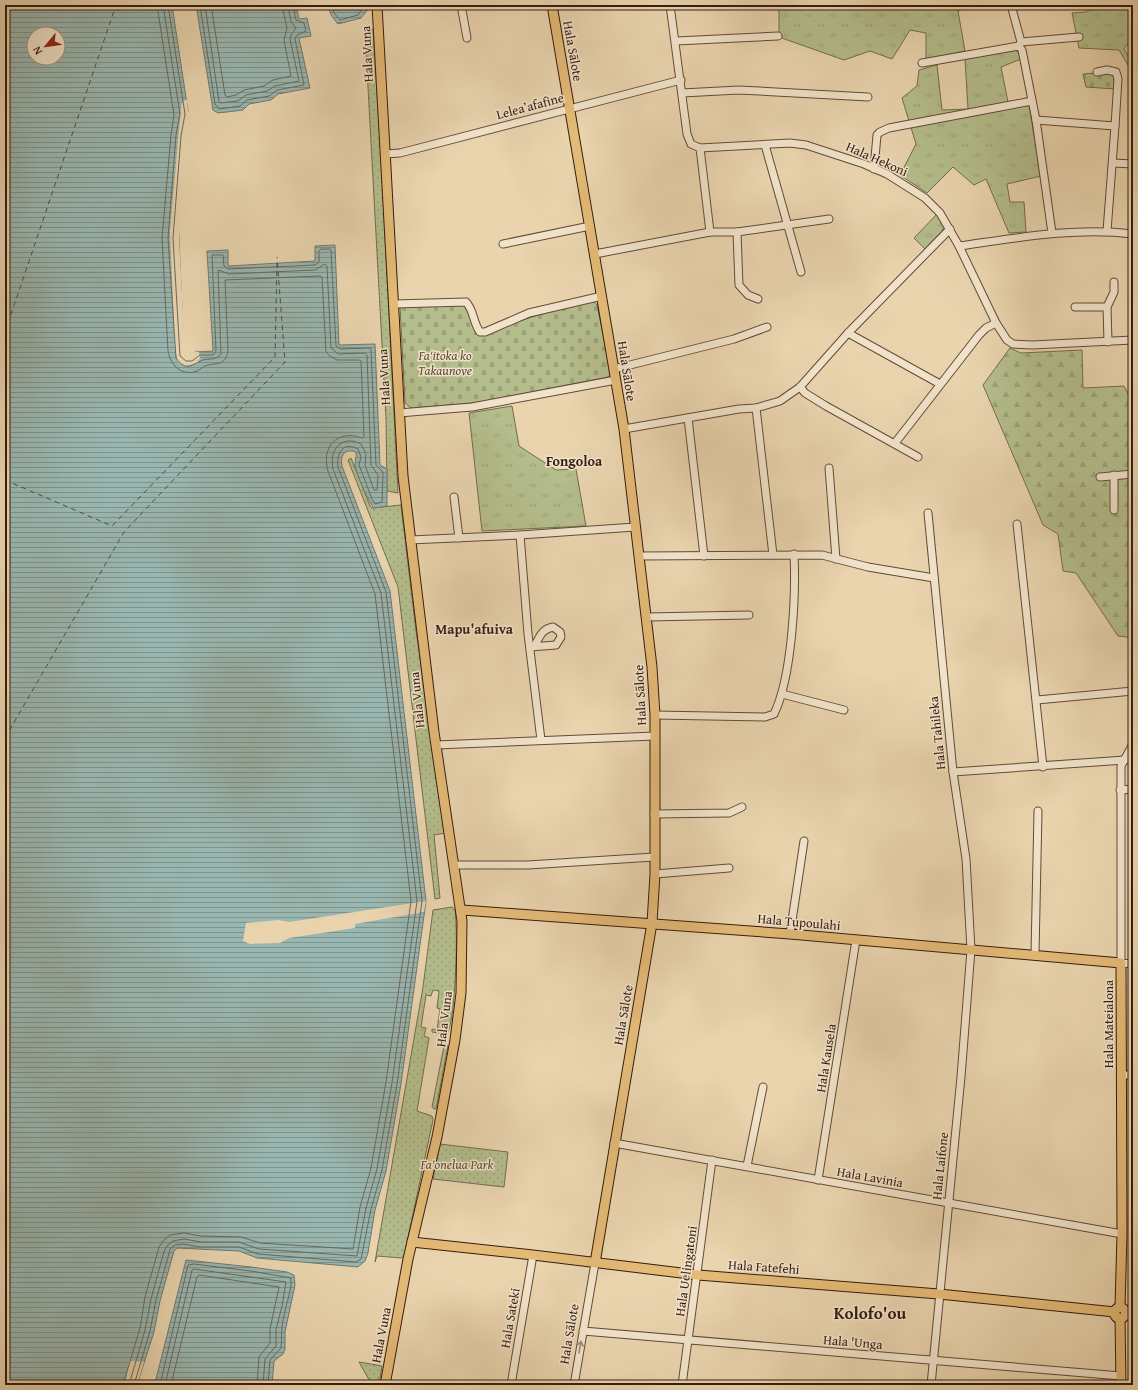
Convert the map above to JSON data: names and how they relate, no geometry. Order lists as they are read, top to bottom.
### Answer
{
  "streets": {
    "main road": [
      "Hala Sālote",
      "Hala Vuna",
      "Hala Tupoulahi",
      "Hala Mateialona",
      "Hala Fatefehi"
    ],
    "street": [
      "Lelea’afafine",
      "Hala Hekoni",
      "Hala Tahileka",
      "Hala Kausela",
      "Hala Laifone",
      "Hala Lavinia",
      "Hala Uelingatoni",
      "Hala Sateki",
      "Hala 'Unga"
    ]
  },
  "crossings": [
    ["Hala Sālote", "Lelea’afafine"],
    ["Hala Sālote", "Hala Tupoulahi"],
    ["Hala Sālote", "Hala Lavinia"],
    ["Hala Sālote", "Hala Fatefehi"],
    ["Hala Sālote", "Hala 'Unga"],
    ["Hala Vuna", "Lelea’afafine"],
    ["Hala Vuna", "Hala Tupoulahi"],
    ["Hala Vuna", "Hala Fatefehi"],
    ["Hala Tahileka", "Hala Tupoulahi"],
    ["Hala Tahileka", "Hala Laifone"],
    ["Hala Tupoulahi", "Hala Mateialona"],
    ["Hala Tupoulahi", "Hala Kausela"],
    ["Hala Tupoulahi", "Hala Laifone"],
    ["Hala Mateialona", "Hala Lavinia"],
    ["Hala Mateialona", "Hala Fatefehi"],
    ["Hala Mateialona", "Hala 'Unga"],
    ["Hala Kausela", "Hala Lavinia"],
    ["Hala Laifone", "Hala Lavinia"],
    ["Hala Laifone", "Hala Fatefehi"],
    ["Hala Laifone", "Hala 'Unga"],
    ["Hala Lavinia", "Hala Uelingatoni"],
    ["Hala Fatefehi", "Hala Uelingatoni"],
    ["Hala Fatefehi", "Hala Sateki"],
    ["Hala Uelingatoni", "Hala 'Unga"]
  ],
  "districts": ["Fongoloa", "Mapu'afuiva", "Kolofo'ou"],
  "parks": ["Fa'itoka ko Takaunove", "Fa'onelua Park"],
  "north": "bottom left"
}
